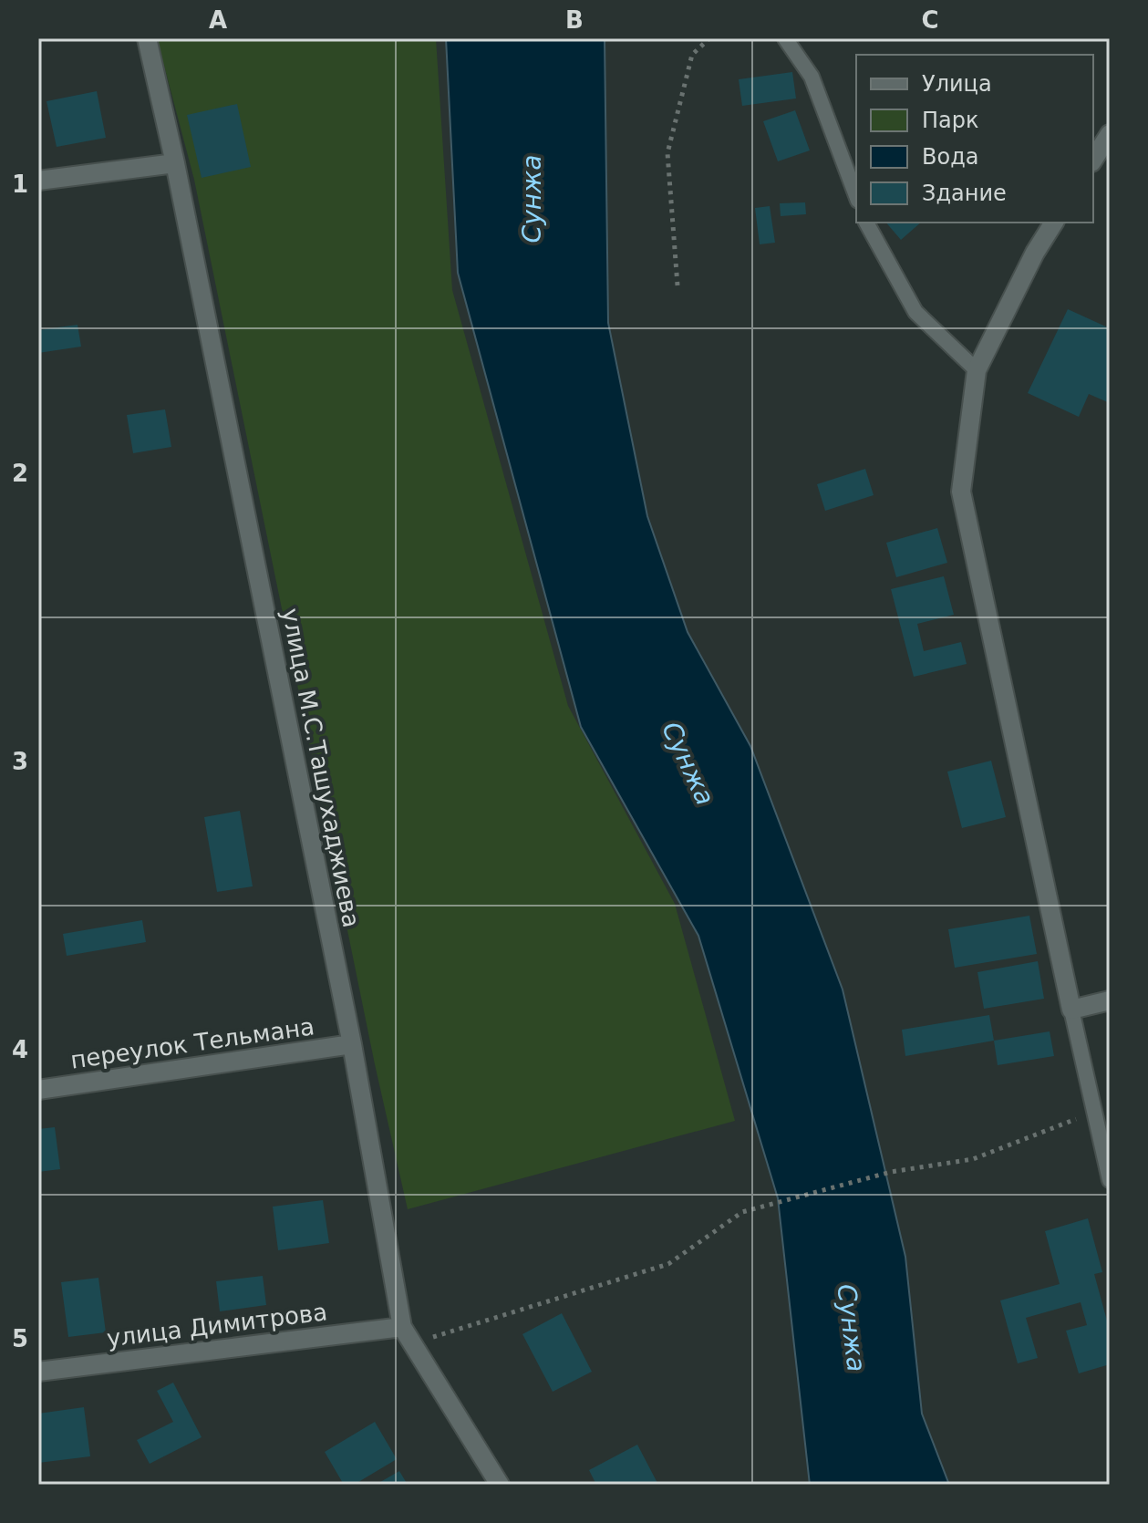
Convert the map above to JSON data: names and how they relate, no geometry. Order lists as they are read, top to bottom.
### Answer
{
  "streets": {
    "street": ["улица М.С.Ташухаджиева", "переулок Тельмана", "улица Димитрова"]
  },
  "crossings": [
    ["улица М.С.Ташухаджиева", "переулок Тельмана"],
    ["улица М.С.Ташухаджиева", "улица Димитрова"]
  ],
  "water": ["Сунжа"],
  "legend": [
    "Улица",
    "Парк",
    "Вода",
    "Здание"
  ],
  "grid": {
    "columns": ["A", "B", "C"],
    "rows": [
      "1",
      "2",
      "3",
      "4",
      "5"
    ]
  }
}
